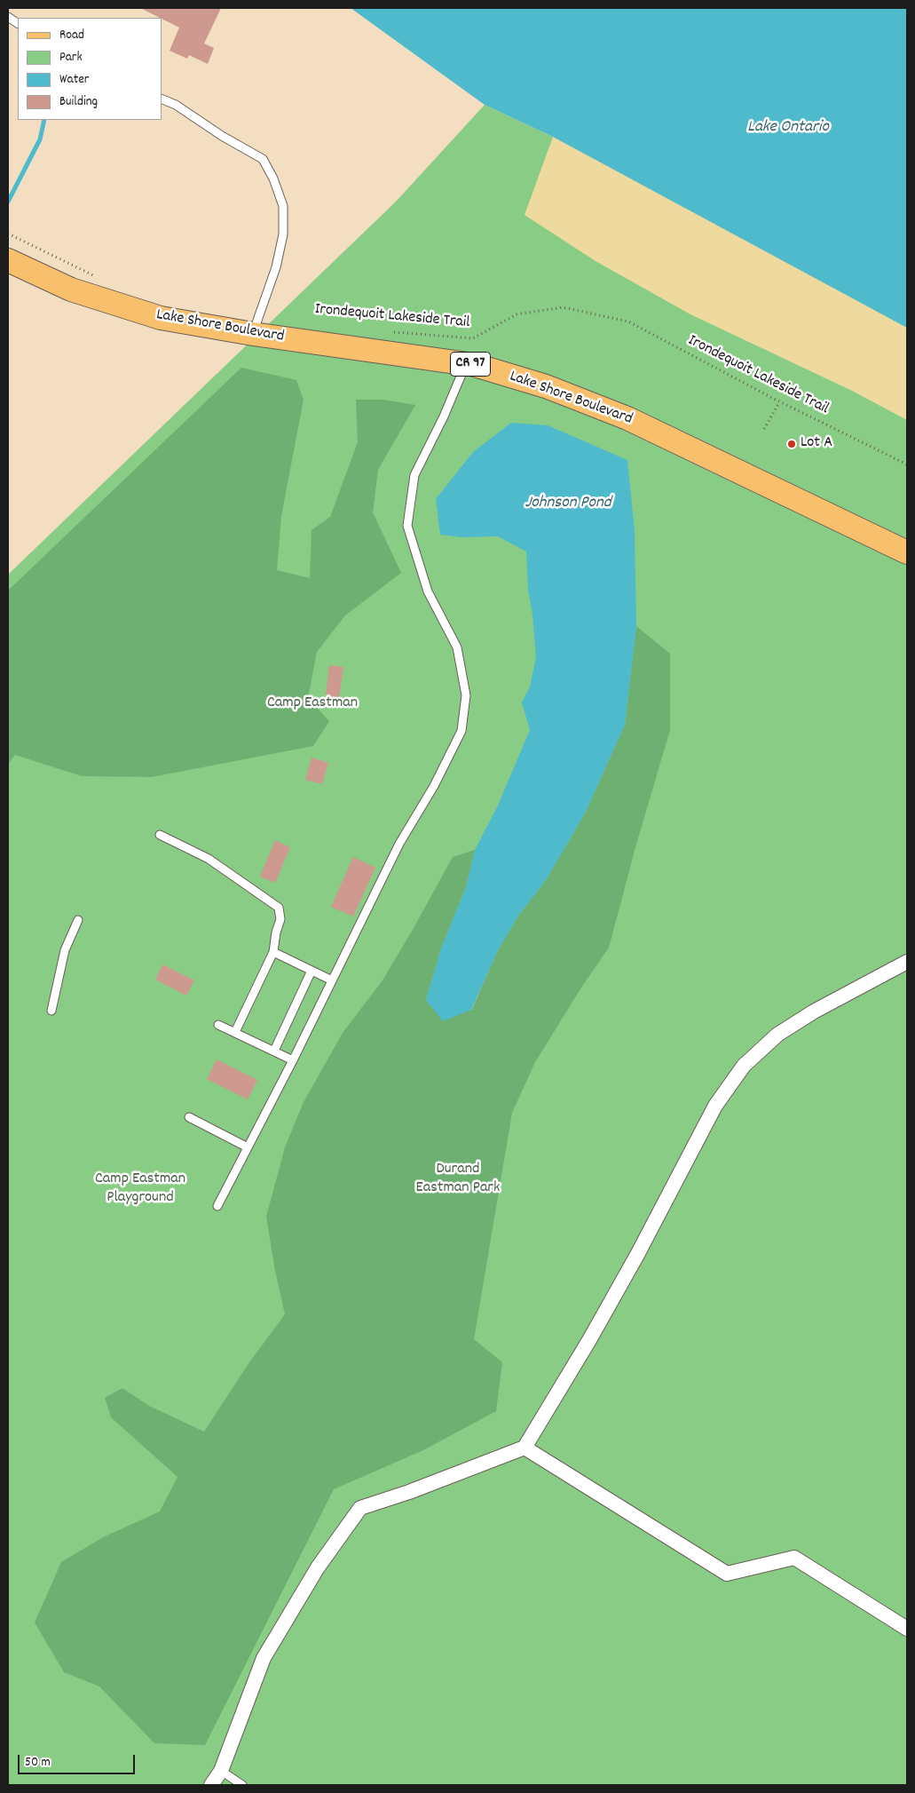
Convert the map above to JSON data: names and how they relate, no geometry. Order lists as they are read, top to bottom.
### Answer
{
  "streets": {
    "main road": ["Lake Shore Boulevard", "CR 97"],
    "path": ["Irondequoit Lakeside Trail"]
  },
  "water": ["Lake Ontario", "Johnson Pond"],
  "parks": ["Camp Eastman", "Durand Eastman Park", "Camp Eastman Playground"],
  "places": ["Lot A"],
  "legend": [
    "Road",
    "Park",
    "Water",
    "Building"
  ],
  "scale_bar": "50 m"
}
